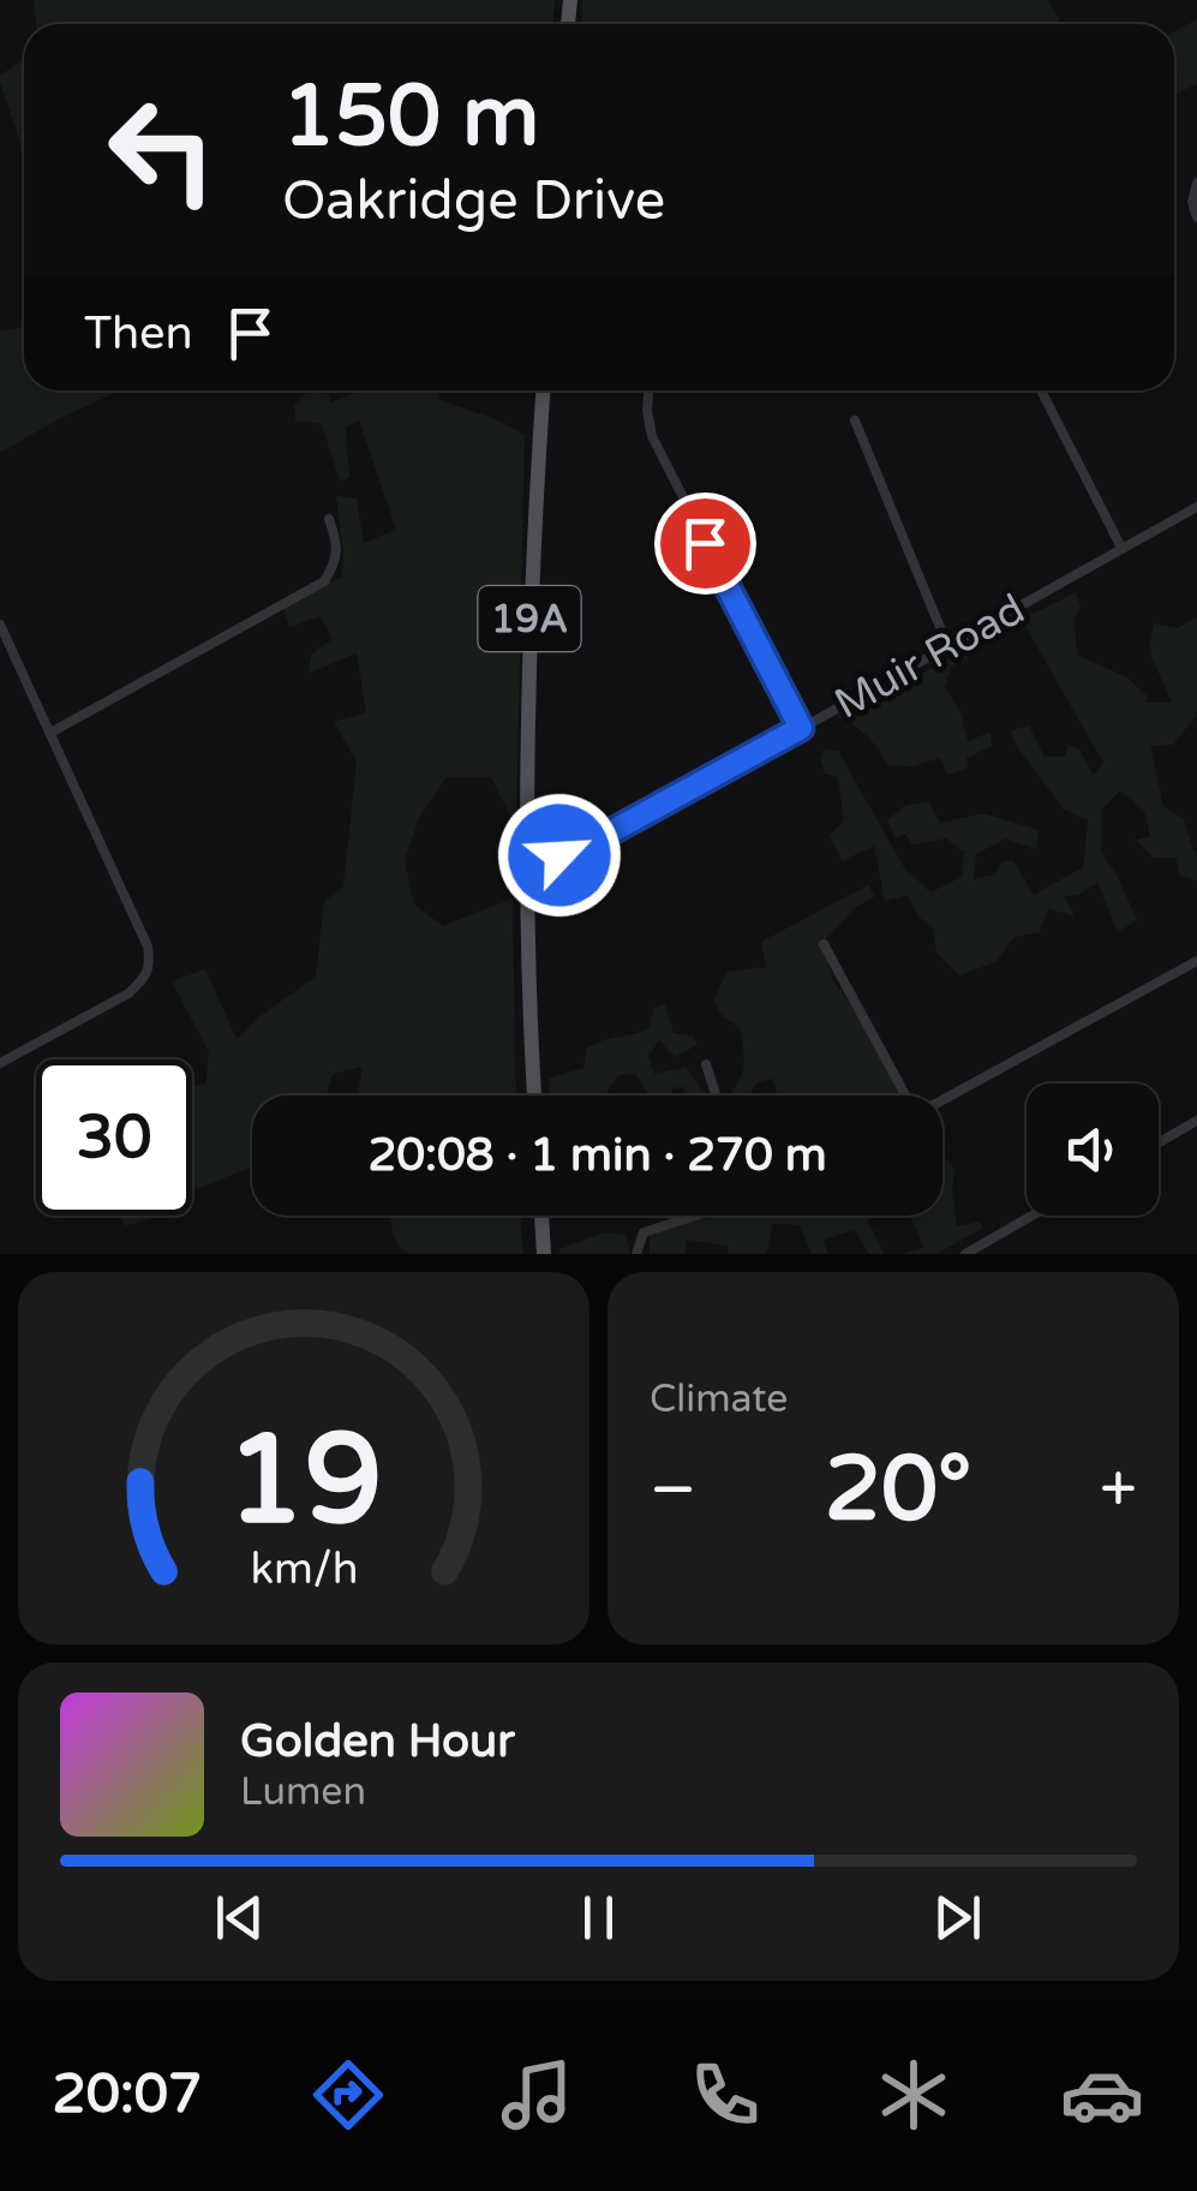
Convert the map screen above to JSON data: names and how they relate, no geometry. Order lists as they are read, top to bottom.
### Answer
{
  "streets": {
    "main road": ["19A"],
    "street": ["Muir Road"]
  },
  "crossings": [
    ["19A", "Muir Road"]
  ],
  "page": {
    "turn": ["150 m", "Oakridge Drive"],
    "then": "Then",
    "limit": "30",
    "trip": "20:08 · 1 min · 270 m",
    "tile": "Climate",
    "heat": ["−", "20°", "+"],
    "song": ["Golden Hour", "Lumen"],
    "tabs": "20:07",
    "gauge": ["19", "km/h"]
  }
}
